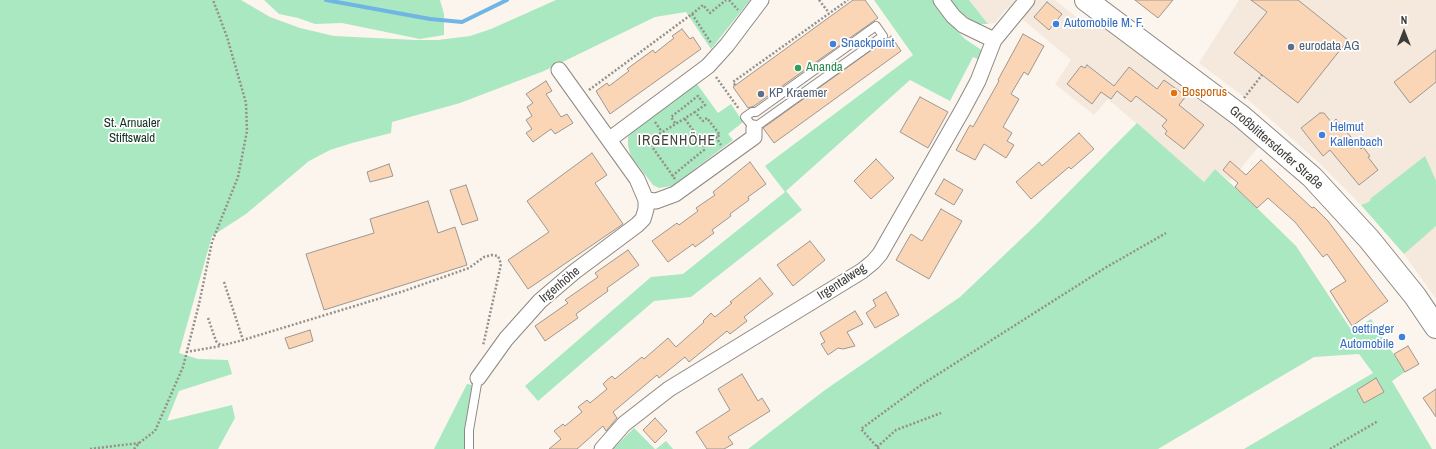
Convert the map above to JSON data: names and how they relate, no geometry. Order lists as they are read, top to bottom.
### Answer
{
  "streets": {
    "main road": ["Großblittersdorfer Straße"],
    "street": ["Irgentalweg", "Irgenhöhe"]
  },
  "districts": ["IRGENHÖHE"],
  "parks": ["St. Arnualer Stiftswald"],
  "places": [
    "Automobile M. F.",
    "Snackpoint",
    "eurodata AG",
    "Ananda",
    "Bosporus",
    "KP Kraemer",
    "Helmut Kallenbach",
    "oettinger Automobile"
  ],
  "north": "top"
}
